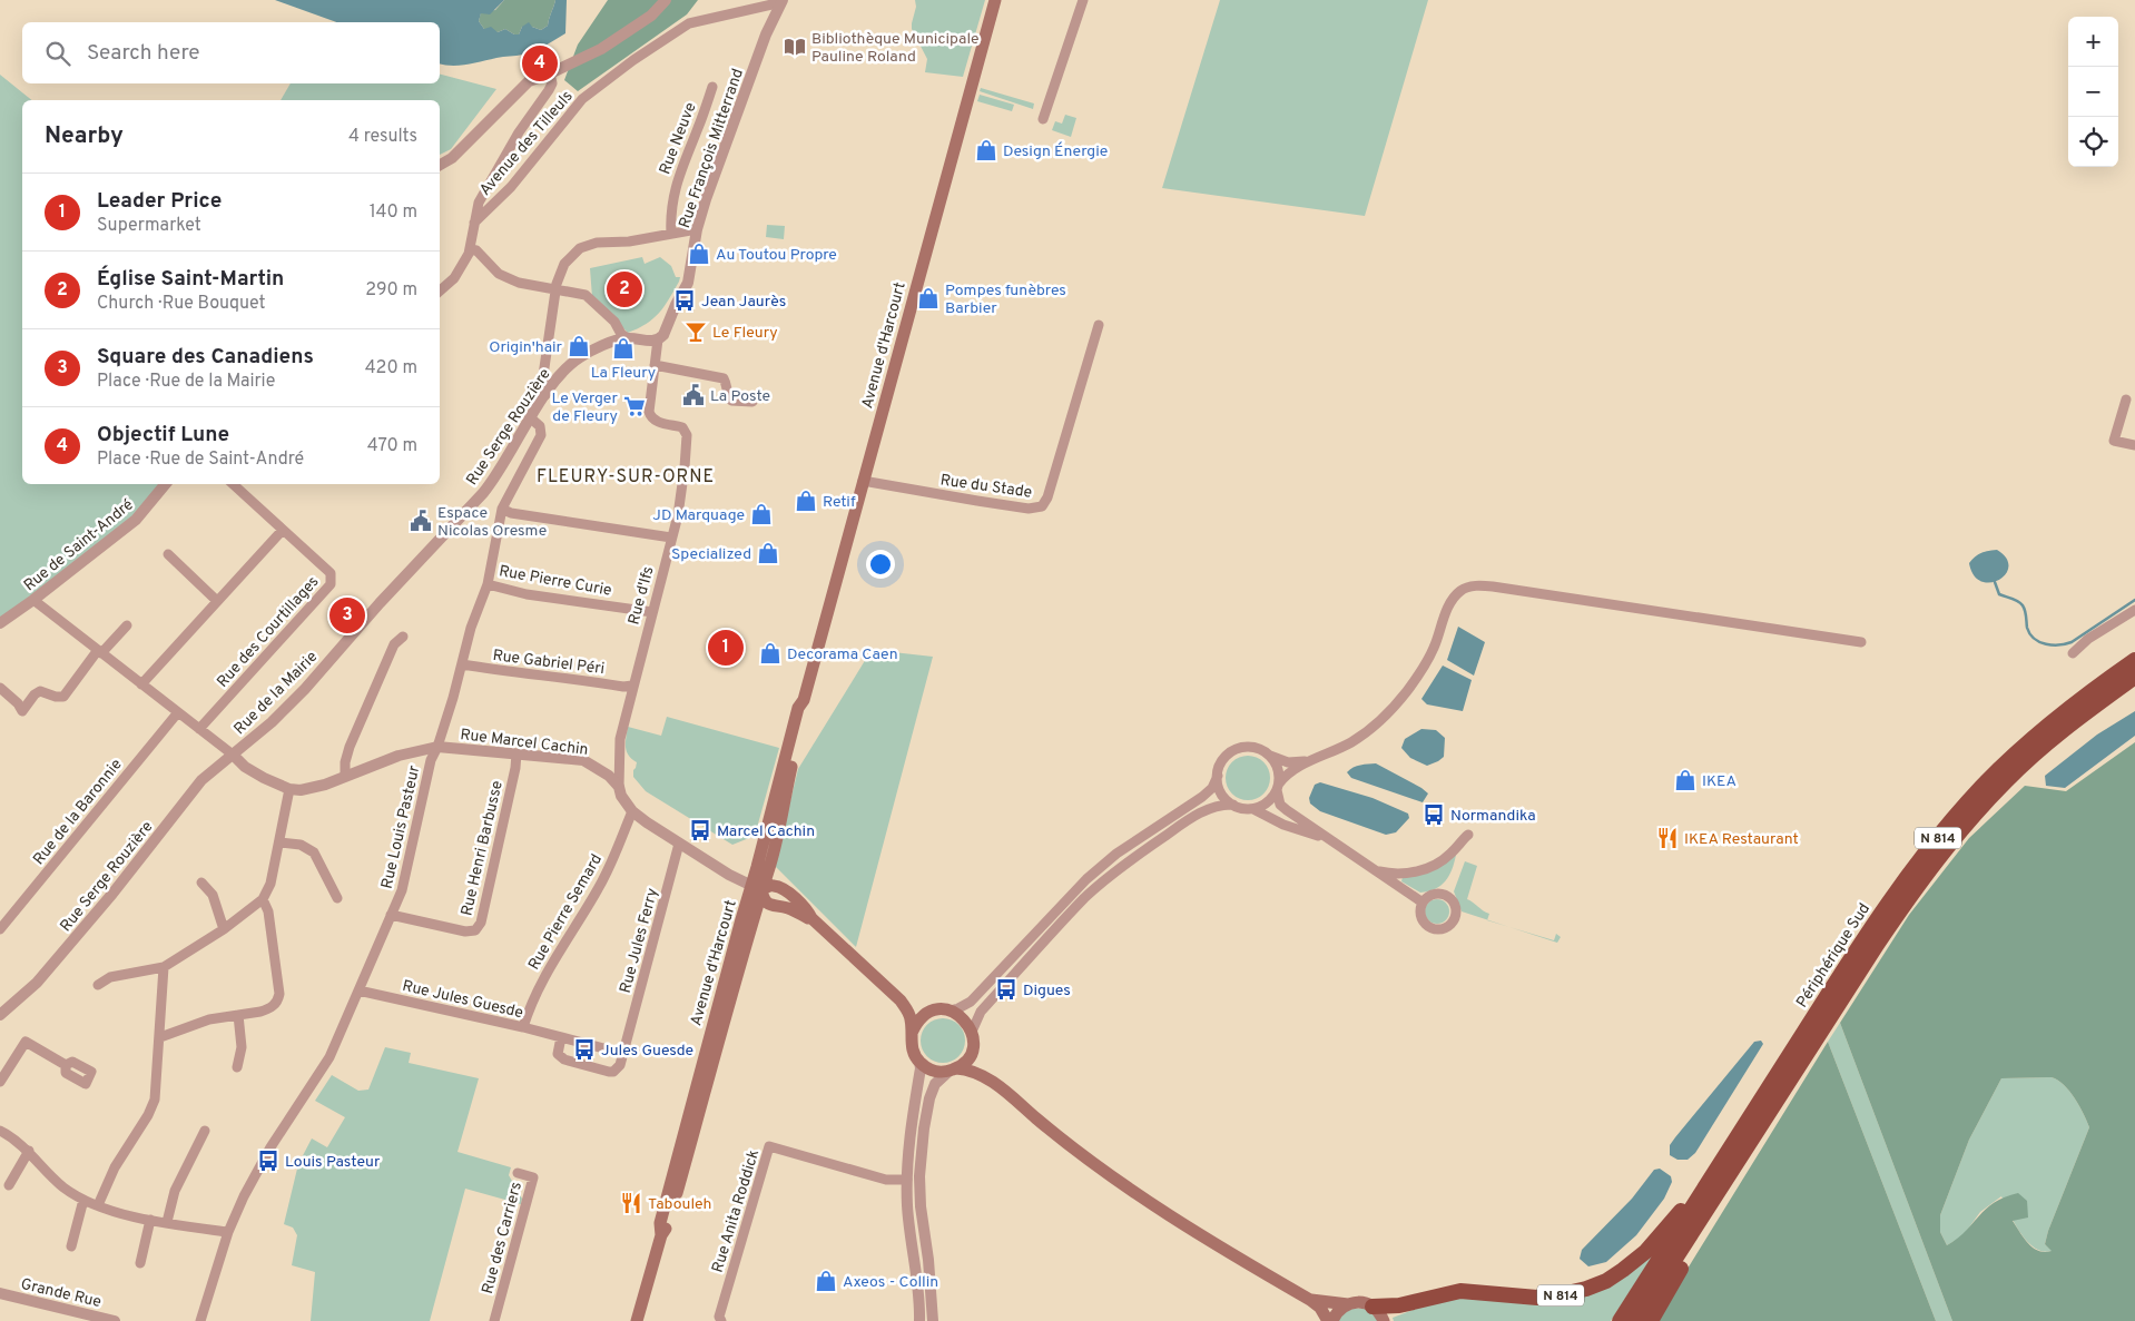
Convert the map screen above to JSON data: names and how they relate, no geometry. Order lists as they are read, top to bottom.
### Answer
{
  "streets": {
    "highway": ["N 814", "Périphérique Sud"],
    "main road": ["Avenue d'Harcourt"],
    "street": [
      "Rue Neuve",
      "Avenue des Tilleuls",
      "Rue François Mitterrand",
      "Rue Serge Rouzière",
      "Rue du Stade",
      "Rue de Saint-André",
      "Rue Pierre Curie",
      "Rue d'Ifs",
      "Rue des Courtillages",
      "Rue Gabriel Péri",
      "Rue de la Mairie",
      "Rue Marcel Cachin",
      "Rue de la Baronnie",
      "Rue Louis Pasteur",
      "Rue Henri Barbusse",
      "Rue Pierre Semard",
      "Rue Jules Ferry",
      "Rue Jules Guesde",
      "Rue Anita Roddick",
      "Rue des Carriers",
      "Grande Rue"
    ]
  },
  "crossings": [
    ["Avenue des Tilleuls", "Rue François Mitterrand"],
    ["Avenue d'Harcourt", "Rue du Stade"],
    ["Avenue d'Harcourt", "Rue Marcel Cachin"],
    ["Rue Serge Rouzière", "Rue de la Mairie"],
    ["Rue Serge Rouzière", "Rue Louis Pasteur"],
    ["Rue Pierre Curie", "Rue d'Ifs"],
    ["Rue Pierre Curie", "Rue Louis Pasteur"],
    ["Rue d'Ifs", "Rue Gabriel Péri"],
    ["Rue d'Ifs", "Rue Marcel Cachin"],
    ["Rue Gabriel Péri", "Rue Louis Pasteur"],
    ["Rue Marcel Cachin", "Rue Louis Pasteur"],
    ["Rue Marcel Cachin", "Rue Henri Barbusse"],
    ["Rue Marcel Cachin", "Rue Pierre Semard"],
    ["Rue Marcel Cachin", "Rue Jules Ferry"],
    ["Rue Louis Pasteur", "Rue Henri Barbusse"],
    ["Rue Louis Pasteur", "Rue Jules Guesde"],
    ["N 814", "Périphérique Sud"],
    ["Rue Pierre Semard", "Rue Jules Guesde"],
    ["Rue Jules Ferry", "Rue Jules Guesde"]
  ],
  "districts": ["FLEURY-SUR-ORNE"],
  "places": {
    "library": ["Bibliothèque Municipale Pauline Roland"],
    "shop": [
      "Design Énergie",
      "Au Toutou Propre",
      "Pompes funèbres Barbier",
      "Origin'hair",
      "La Fleury",
      "Retif",
      "JD Marquage",
      "Specialized",
      "Decorama Caen",
      "IKEA",
      "Axeos - Collin"
    ],
    "bus stop": [
      "Jean Jaurès",
      "Normandika",
      "Marcel Cachin",
      "Digues",
      "Jules Guesde",
      "Louis Pasteur"
    ],
    "bar": ["Le Fleury"],
    "public building": ["La Poste", "Espace Nicolas Oresme"],
    "supermarket": ["Le Verger de Fleury"],
    "restaurant": ["IKEA Restaurant", "Tabouleh"]
  },
  "page": {
    "map_buttons": ["+", "−"],
    "search": "Search here",
    "pins": [
      "4",
      "2",
      "3",
      "1"
    ],
    "heading": ["Nearby", "4 results"],
    "list": [
      {
        "mark": "1",
        "name": "Leader Price",
        "note": "Supermarket",
        "value": "140 m"
      },
      {
        "mark": "2",
        "name": "Église Saint-Martin",
        "note": "Church · Rue Bouquet",
        "value": "290 m"
      },
      {
        "mark": "3",
        "name": "Square des Canadiens",
        "note": "Place · Rue de la Mairie",
        "value": "420 m"
      },
      {
        "mark": "4",
        "name": "Objectif Lune",
        "note": "Place · Rue de Saint-André",
        "value": "470 m"
      }
    ]
  }
}
